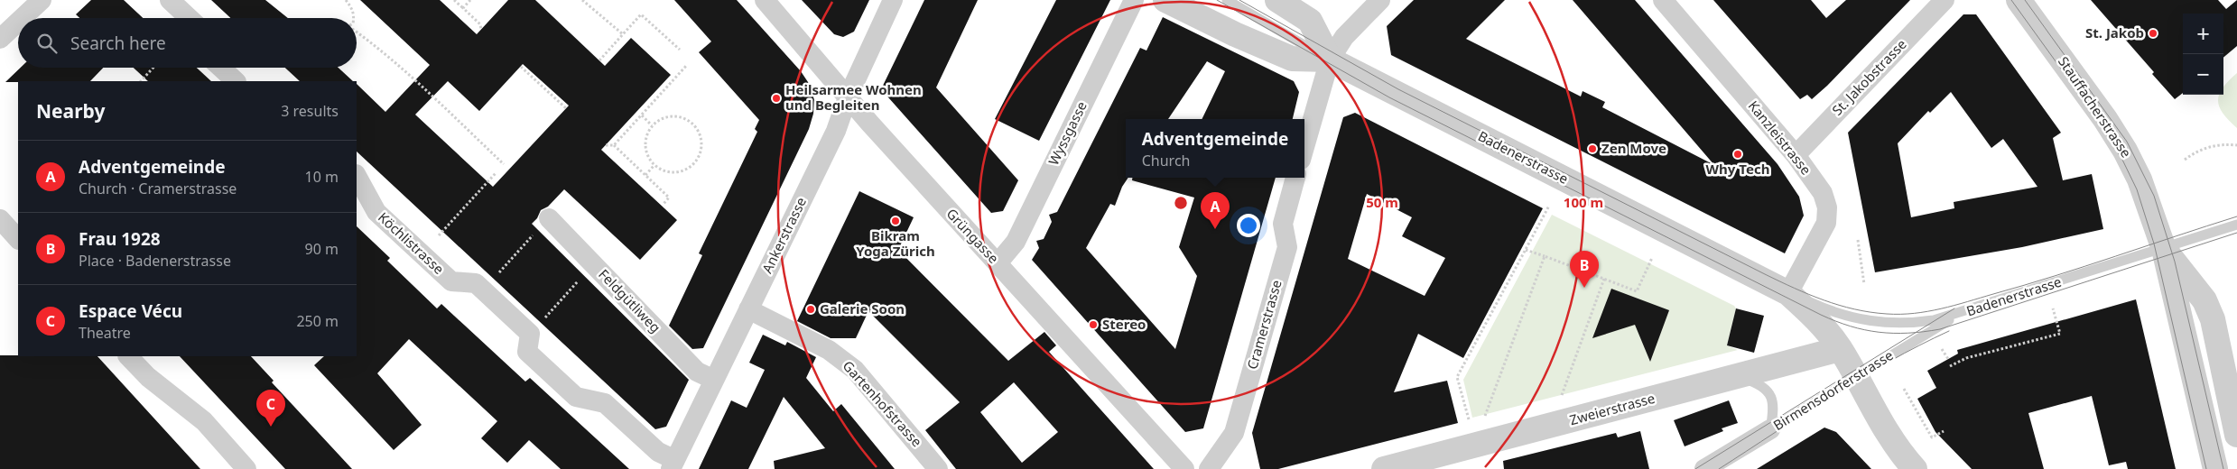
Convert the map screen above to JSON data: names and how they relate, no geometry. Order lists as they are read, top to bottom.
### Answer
{
  "streets": {
    "street": [
      "St. Jakobstrasse",
      "Stauffacherstrasse",
      "Wyssgasse",
      "Kanzleistrasse",
      "Badenerstrasse",
      "Ankerstrasse",
      "Grüngasse",
      "Köchlistrasse",
      "Feldgütliweg",
      "Cramerstrasse",
      "Birmensdorferstrasse",
      "Gartenhofstrasse",
      "Zweierstrasse"
    ]
  },
  "crossings": [
    ["St. Jakobstrasse", "Kanzleistrasse"],
    ["Stauffacherstrasse", "Badenerstrasse"],
    ["Wyssgasse", "Grüngasse"],
    ["Kanzleistrasse", "Badenerstrasse"],
    ["Badenerstrasse", "Birmensdorferstrasse"],
    ["Badenerstrasse", "Zweierstrasse"],
    ["Ankerstrasse", "Grüngasse"],
    ["Ankerstrasse", "Köchlistrasse"],
    ["Ankerstrasse", "Feldgütliweg"],
    ["Ankerstrasse", "Gartenhofstrasse"]
  ],
  "places": [
    "St. Jakob",
    "Heilsarmee Wohnen und Begleiten",
    "Zen Move",
    "Why Tech",
    "Bikram Yoga Zürich",
    "Galerie Soon",
    "Stereo"
  ],
  "page": {
    "map_buttons": ["+", "−"],
    "search": "Search here",
    "heading": ["Nearby", "3 results"],
    "popup": ["Adventgemeinde", "Church"],
    "list": [
      {
        "mark": "A",
        "name": "Adventgemeinde",
        "note": "Church · Cramerstrasse",
        "value": "10 m"
      },
      {
        "mark": "B",
        "name": "Frau 1928",
        "note": "Place · Badenerstrasse",
        "value": "90 m"
      },
      {
        "mark": "C",
        "name": "Espace Vécu",
        "note": "Theatre",
        "value": "250 m"
      }
    ],
    "pins": ["A", "B", "C"]
  },
  "rings": ["50 m", "100 m"]
}
